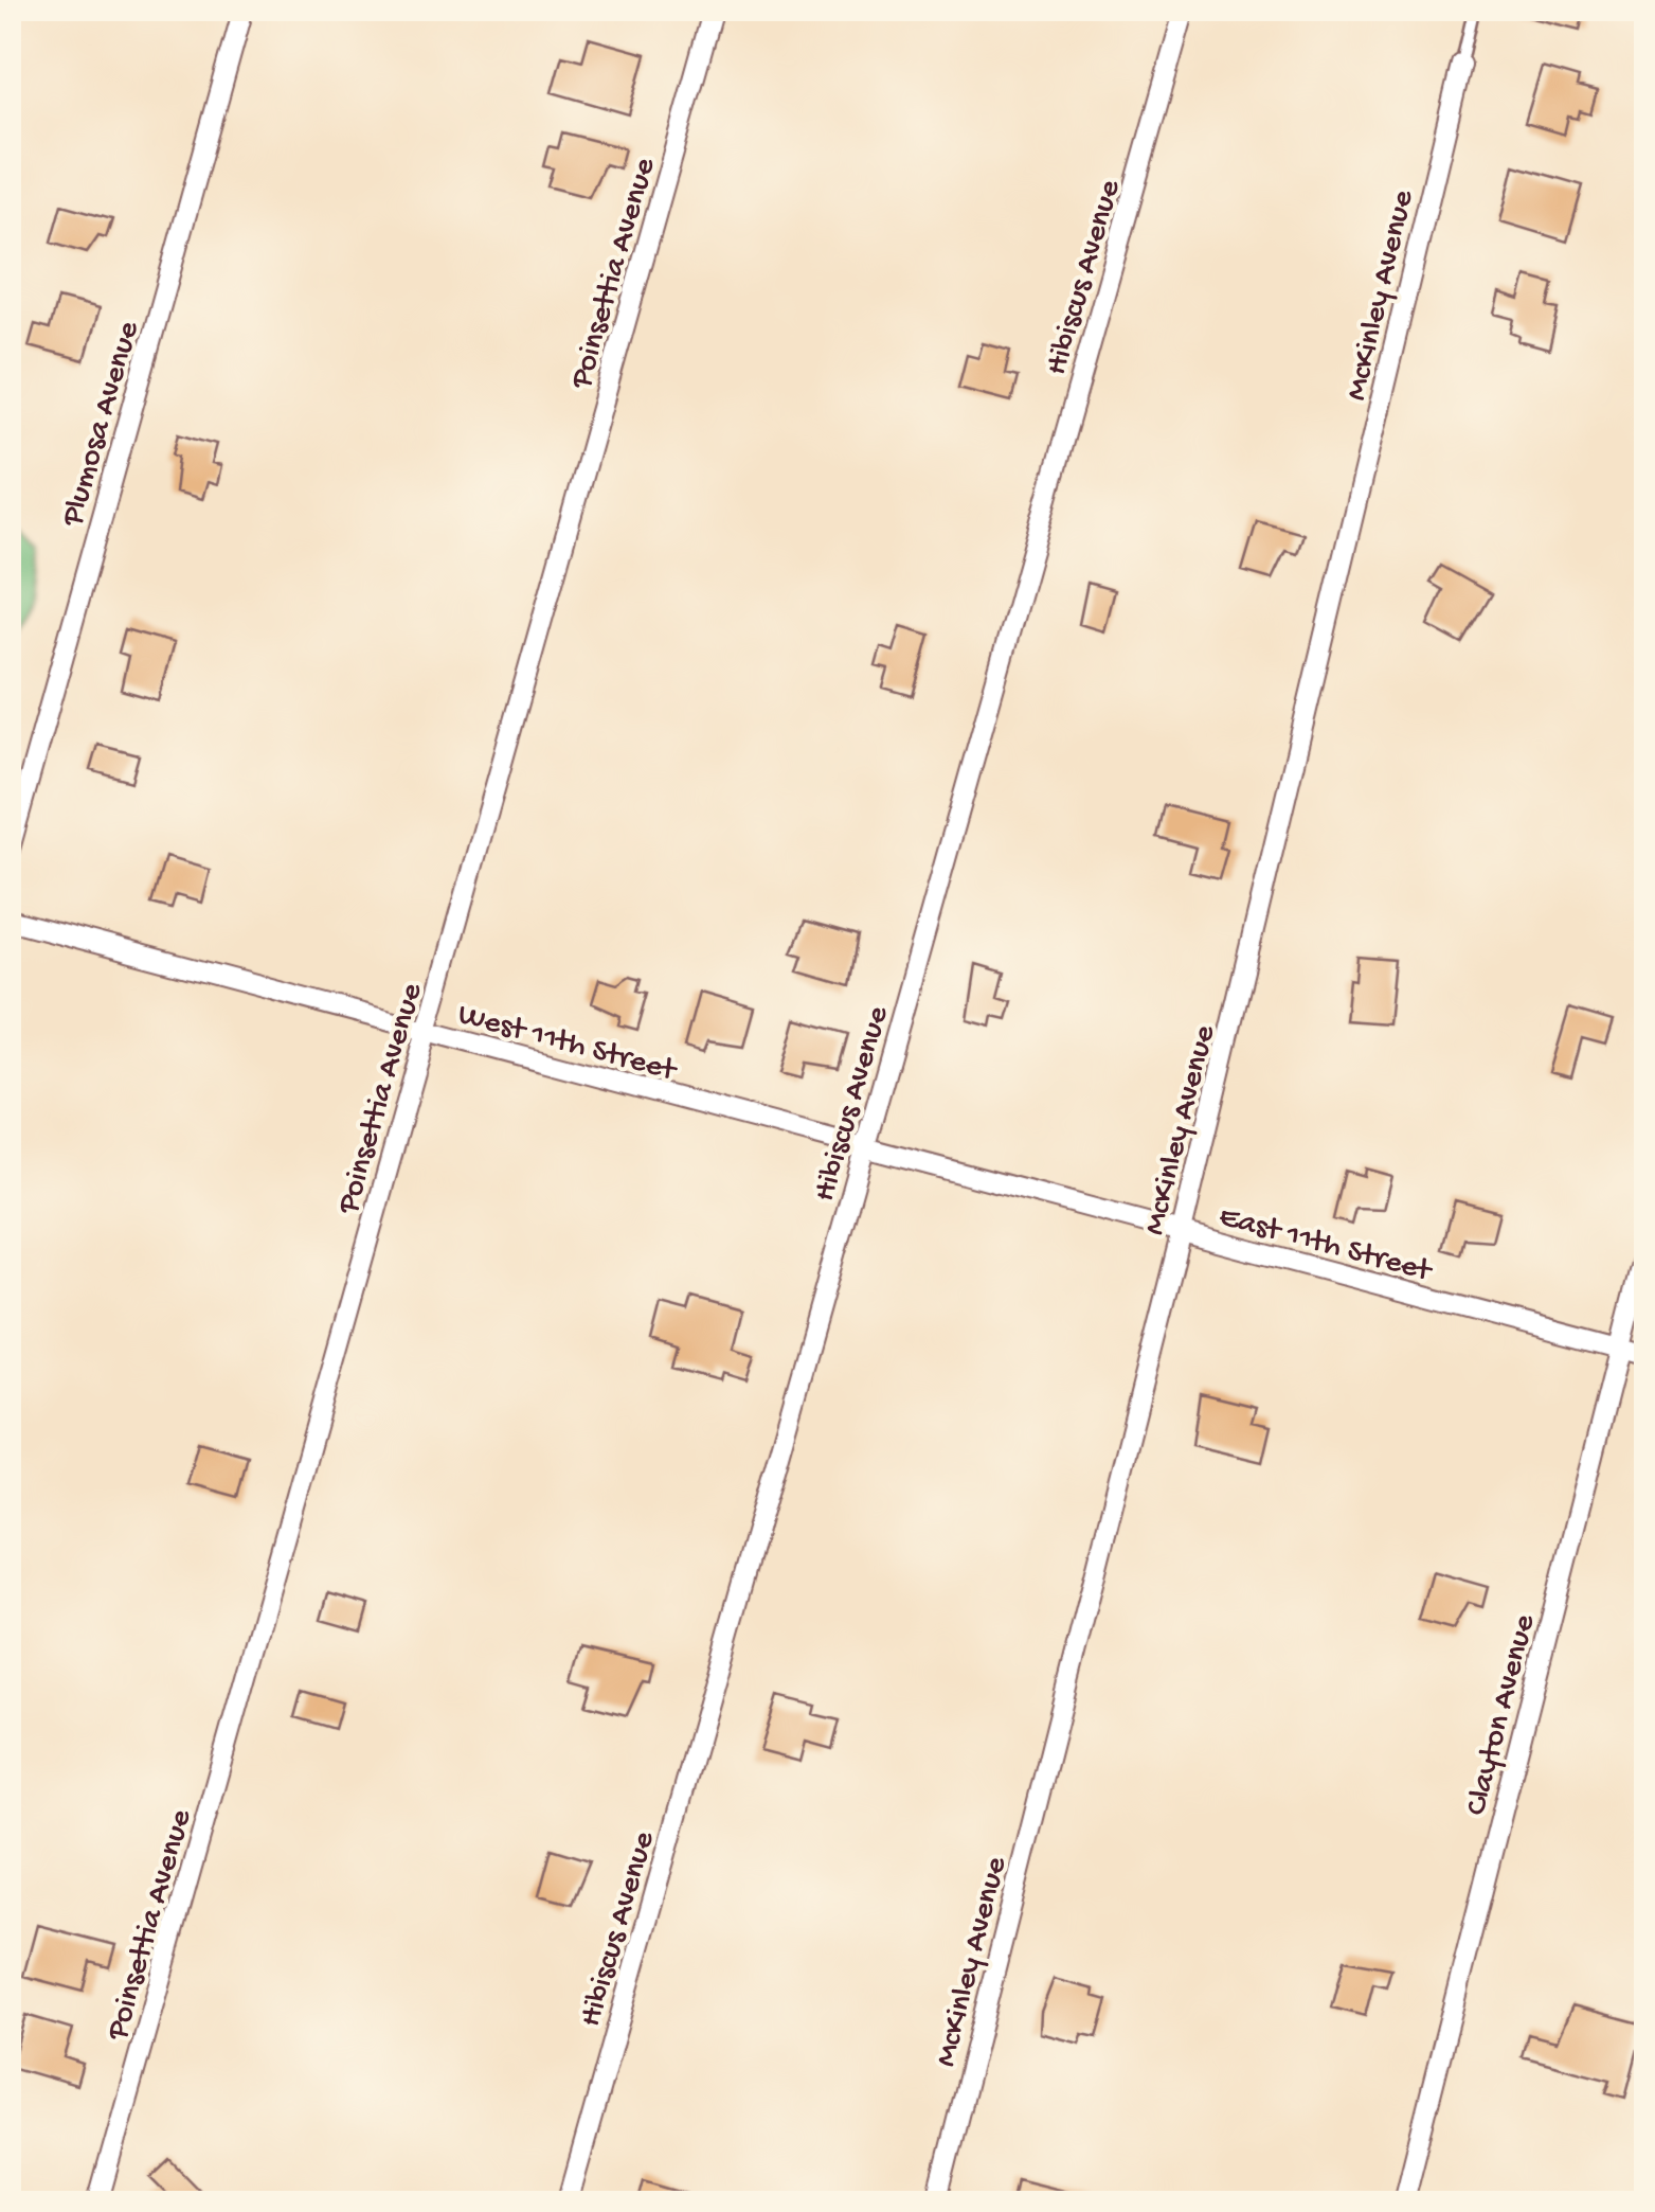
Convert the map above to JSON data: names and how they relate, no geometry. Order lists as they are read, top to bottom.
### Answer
{
  "streets": {
    "street": [
      "Poinsettia Avenue",
      "Hibiscus Avenue",
      "McKinley Avenue",
      "Plumosa Avenue",
      "West 11th Street",
      "East 11th Street",
      "Clayton Avenue"
    ]
  },
  "crossings": [
    ["Poinsettia Avenue", "West 11th Street"],
    ["Hibiscus Avenue", "West 11th Street"],
    ["Hibiscus Avenue", "East 11th Street"],
    ["McKinley Avenue", "East 11th Street"],
    ["West 11th Street", "East 11th Street"],
    ["East 11th Street", "Clayton Avenue"]
  ]
}
